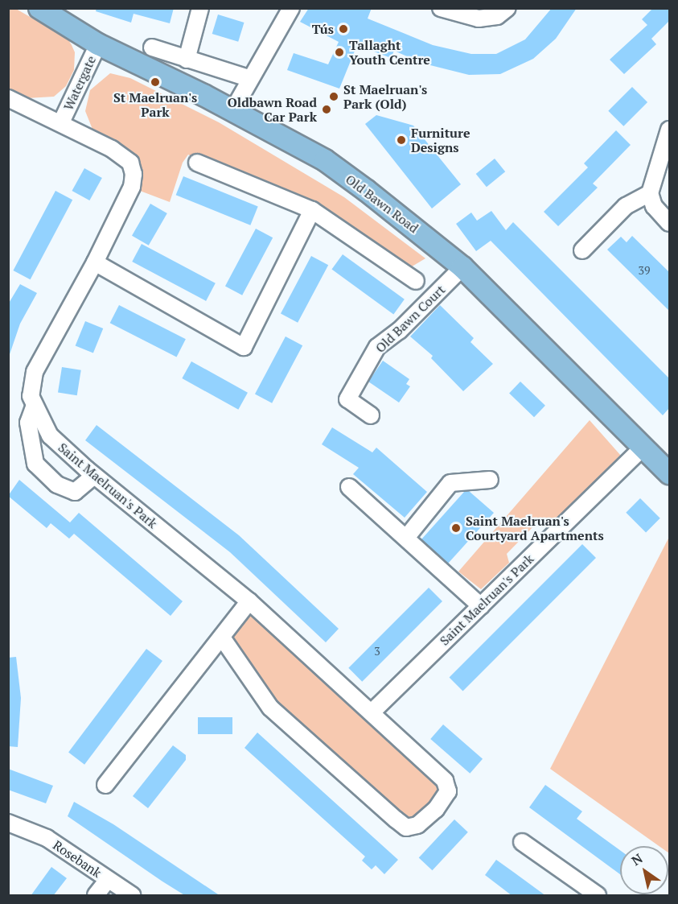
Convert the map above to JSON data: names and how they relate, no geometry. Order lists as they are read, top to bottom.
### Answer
{
  "streets": {
    "main road": ["Old Bawn Road"],
    "street": [
      "Watergate",
      "Old Bawn Court",
      "Saint Maelruan's Park",
      "Rosebank"
    ]
  },
  "crossings": [
    ["Watergate", "Old Bawn Road"],
    ["Watergate", "Saint Maelruan's Park"],
    ["Old Bawn Road", "Old Bawn Court"],
    ["Old Bawn Road", "Saint Maelruan's Park"]
  ],
  "places": [
    "Tús",
    "Tallaght Youth Centre",
    "St Maelruan's Park",
    "St Maelruan's Park (Old)",
    "Oldbawn Road Car Park",
    "Furniture Designs",
    "Saint Maelruan's Courtyard Apartments"
  ],
  "house_numbers": ["39", "3"],
  "north": "top left"
}
